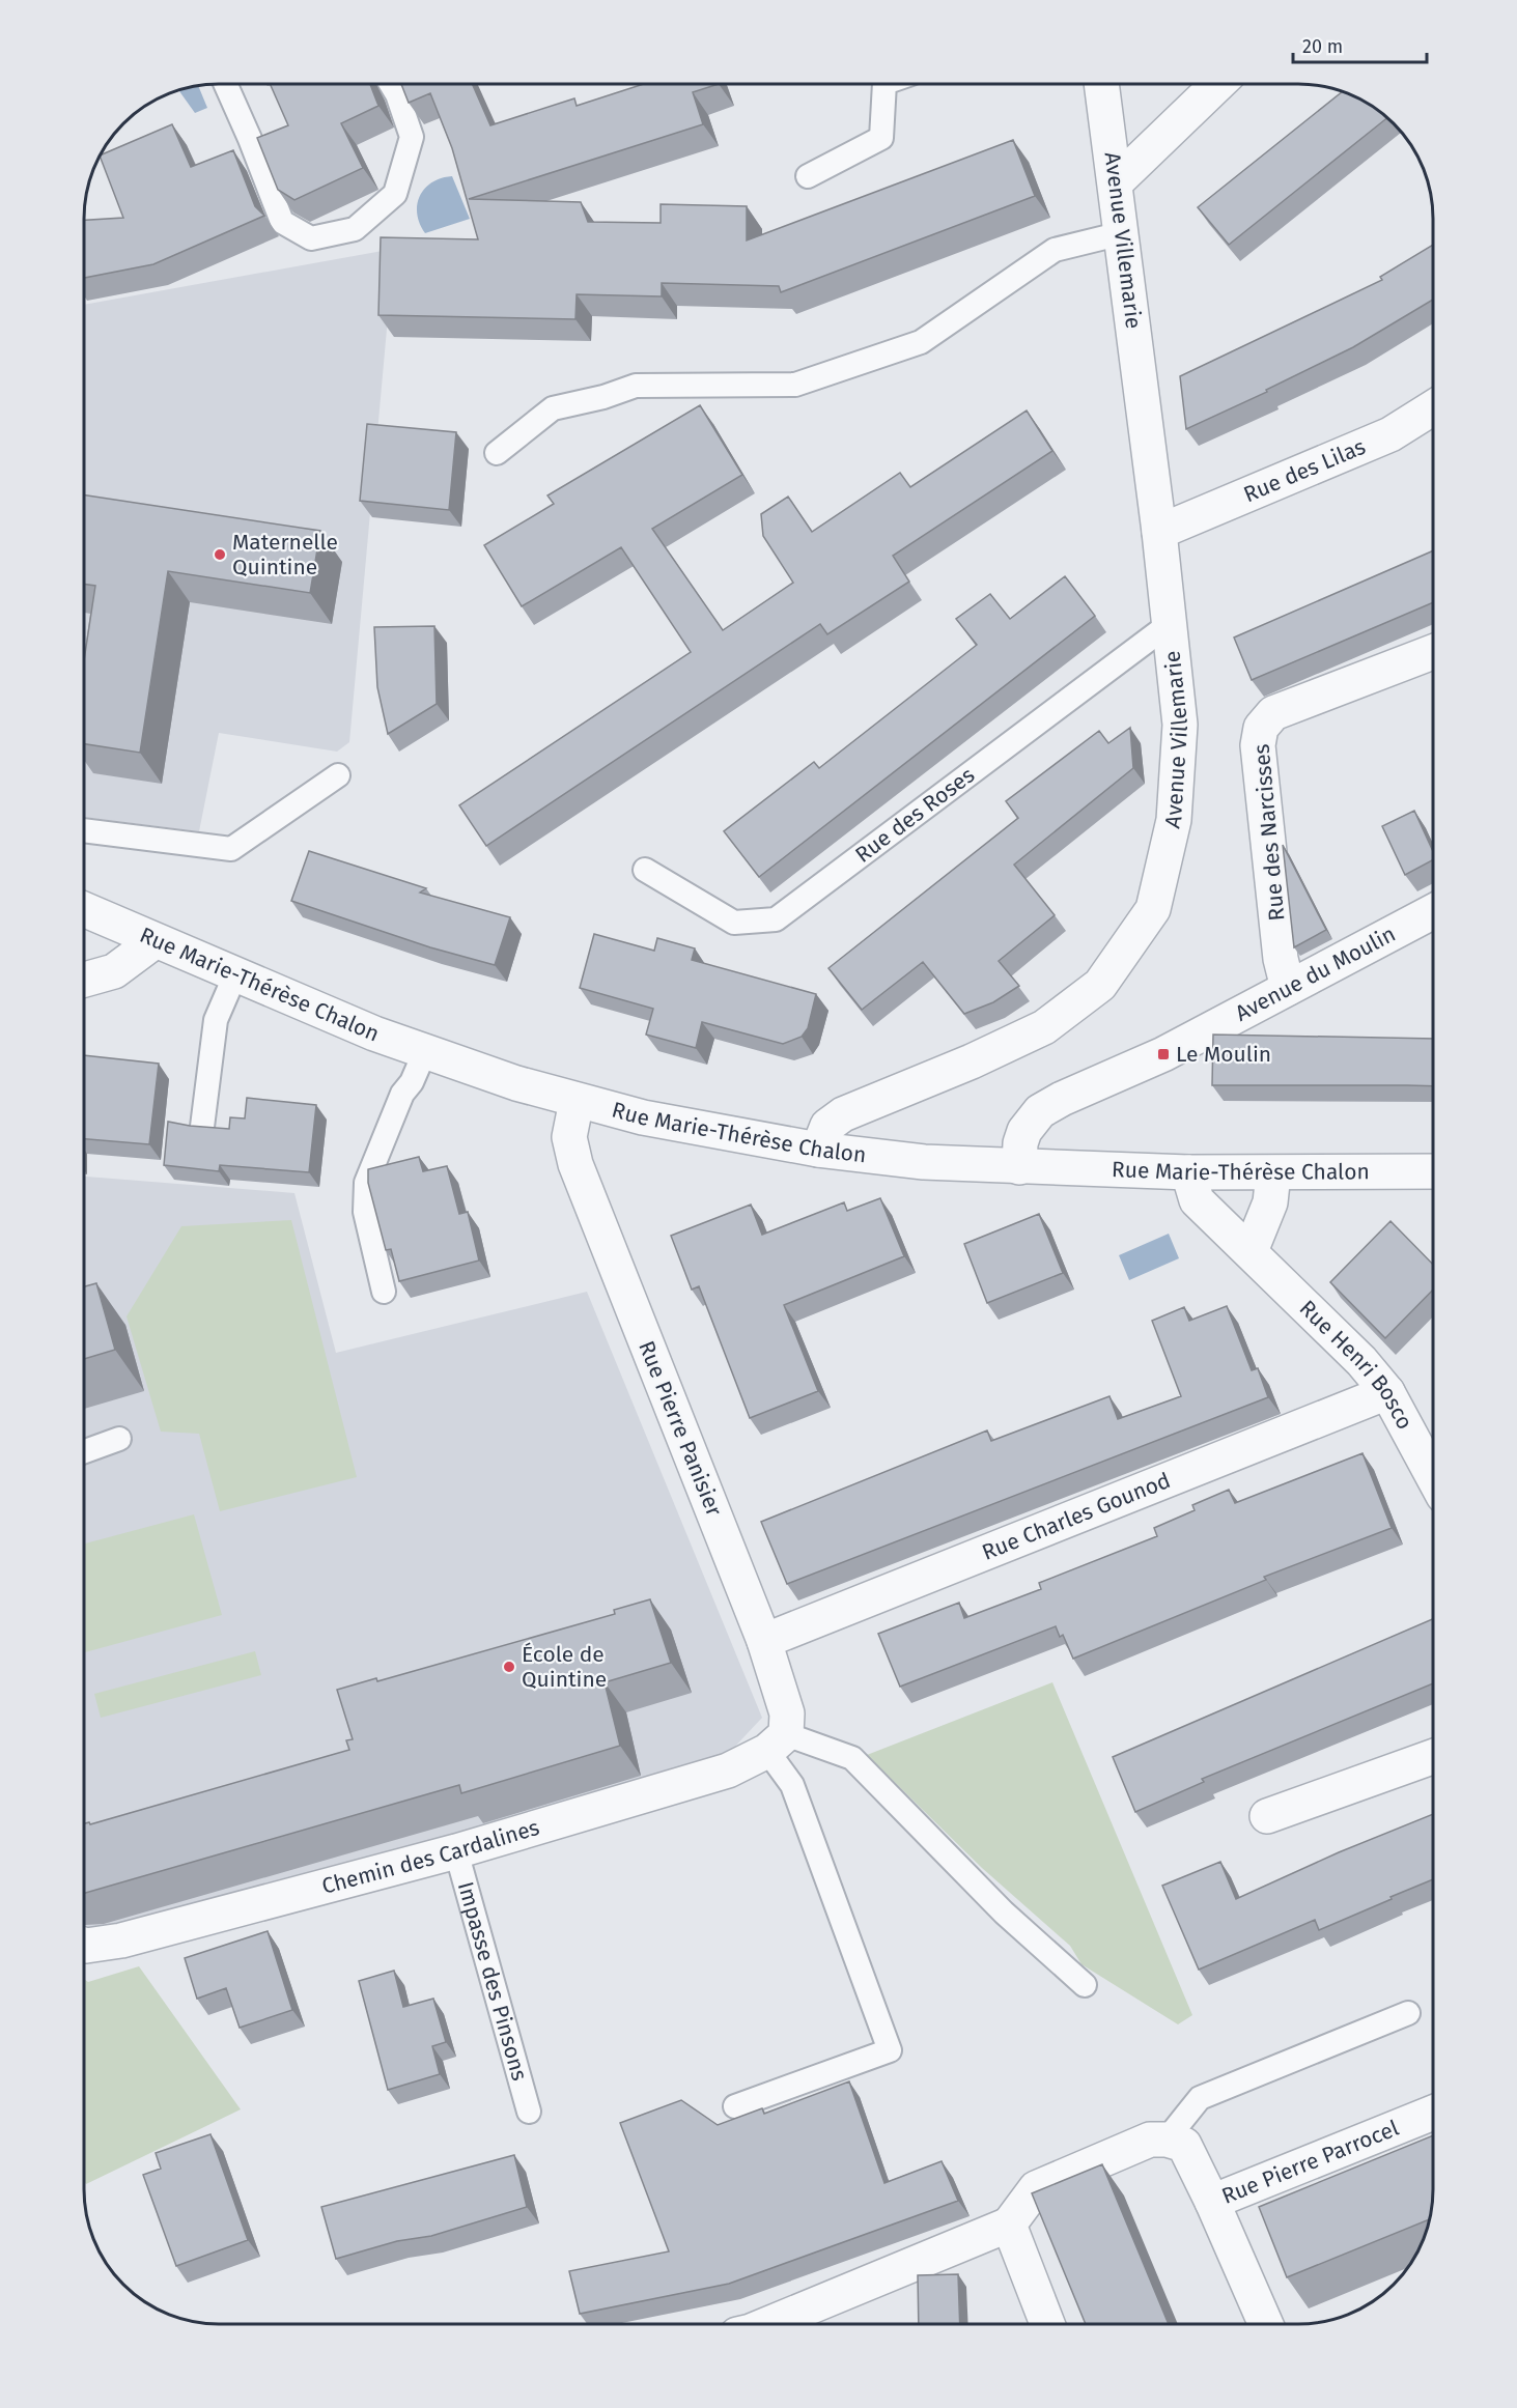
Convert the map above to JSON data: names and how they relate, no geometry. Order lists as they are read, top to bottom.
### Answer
{
  "streets": {
    "street": [
      "Avenue Villemarie",
      "Rue des Lilas",
      "Rue des Narcisses",
      "Avenue du Moulin",
      "Rue Marie-Thérèse Chalon",
      "Rue Henri Bosco",
      "Rue Pierre Panisier",
      "Rue Charles Gounod",
      "Chemin des Cardalines",
      "Rue Pierre Parrocel"
    ],
    "lane": ["Rue des Roses", "Impasse des Pinsons"]
  },
  "crossings": [
    ["Avenue Villemarie", "Rue des Lilas"],
    ["Avenue Villemarie", "Rue des Roses"],
    ["Avenue Villemarie", "Rue Marie-Thérèse Chalon"],
    ["Rue des Narcisses", "Avenue du Moulin"],
    ["Avenue du Moulin", "Rue Marie-Thérèse Chalon"],
    ["Rue Marie-Thérèse Chalon", "Rue Henri Bosco"],
    ["Rue Marie-Thérèse Chalon", "Rue Pierre Panisier"],
    ["Rue Henri Bosco", "Rue Charles Gounod"],
    ["Rue Pierre Panisier", "Rue Charles Gounod"],
    ["Rue Pierre Panisier", "Chemin des Cardalines"],
    ["Chemin des Cardalines", "Impasse des Pinsons"]
  ],
  "places": {
    "other": ["Maternelle Quintine", "École de Quintine"],
    "transit": ["Le Moulin"]
  },
  "scale_bar": "20 m"
}
